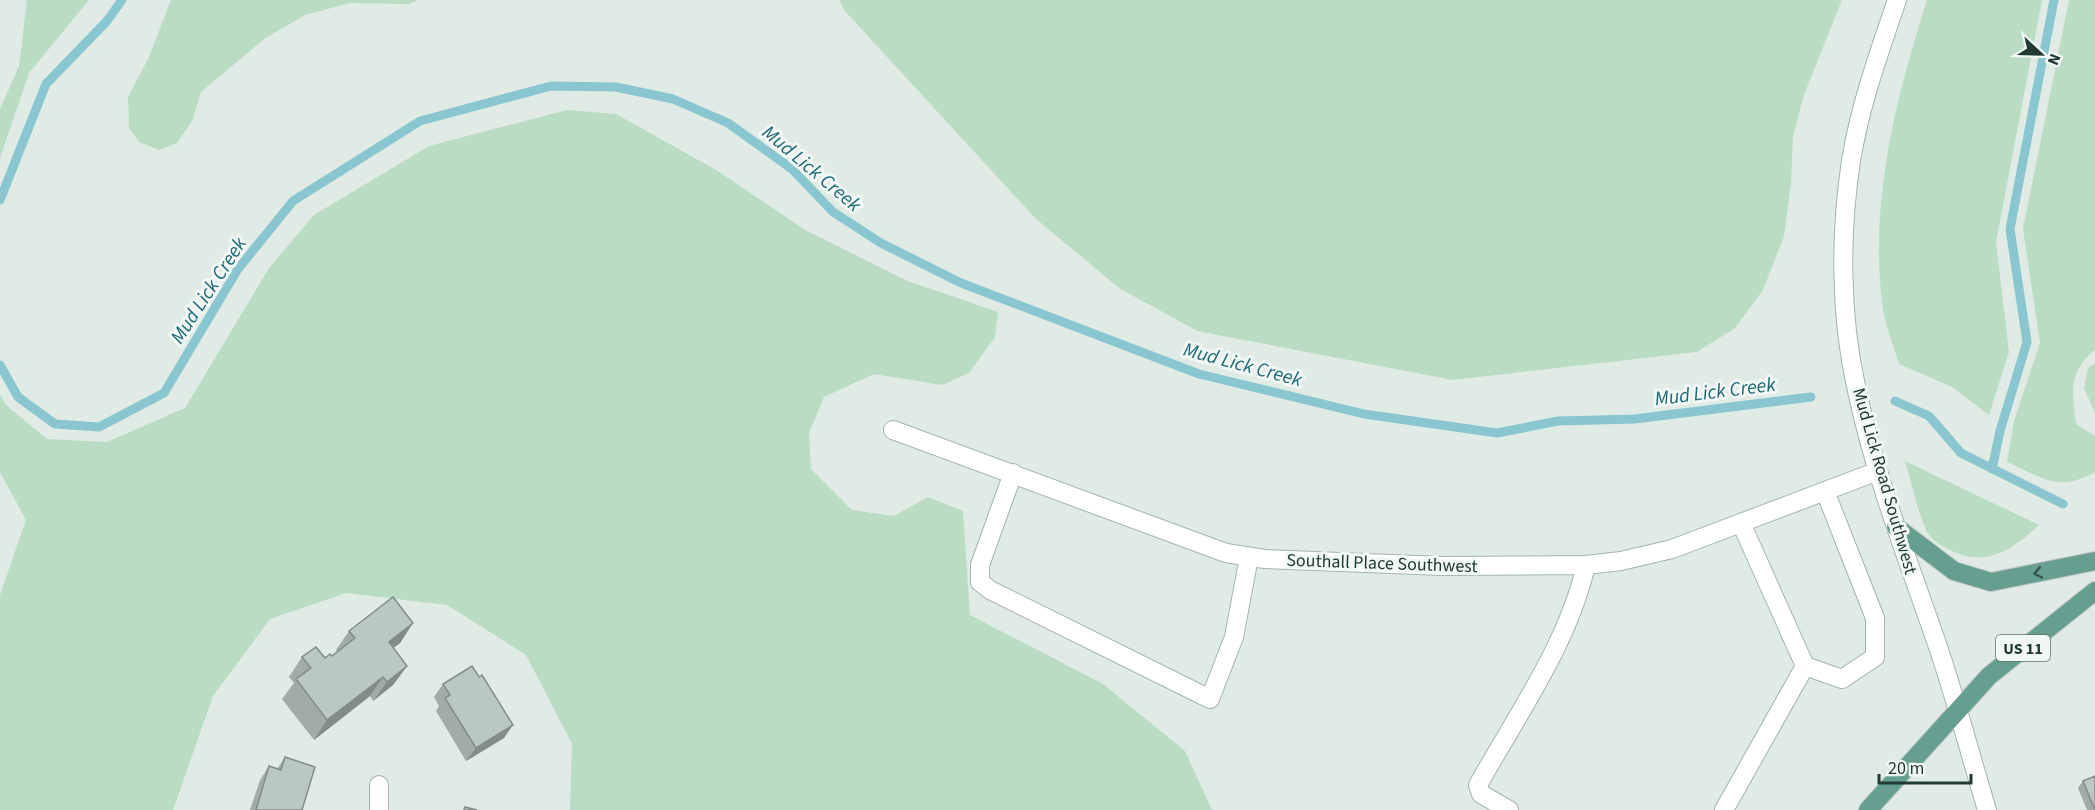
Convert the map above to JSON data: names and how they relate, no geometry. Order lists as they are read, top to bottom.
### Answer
{
  "streets": {
    "main road": ["US 11"],
    "street": ["Mud Lick Road Southwest", "Southall Place Southwest"]
  },
  "crossings": [
    ["Mud Lick Road Southwest", "Southall Place Southwest"],
    ["Mud Lick Road Southwest", "US 11"]
  ],
  "water": ["Mud Lick Creek"],
  "scale_bar": "20 m",
  "north": "right"
}
